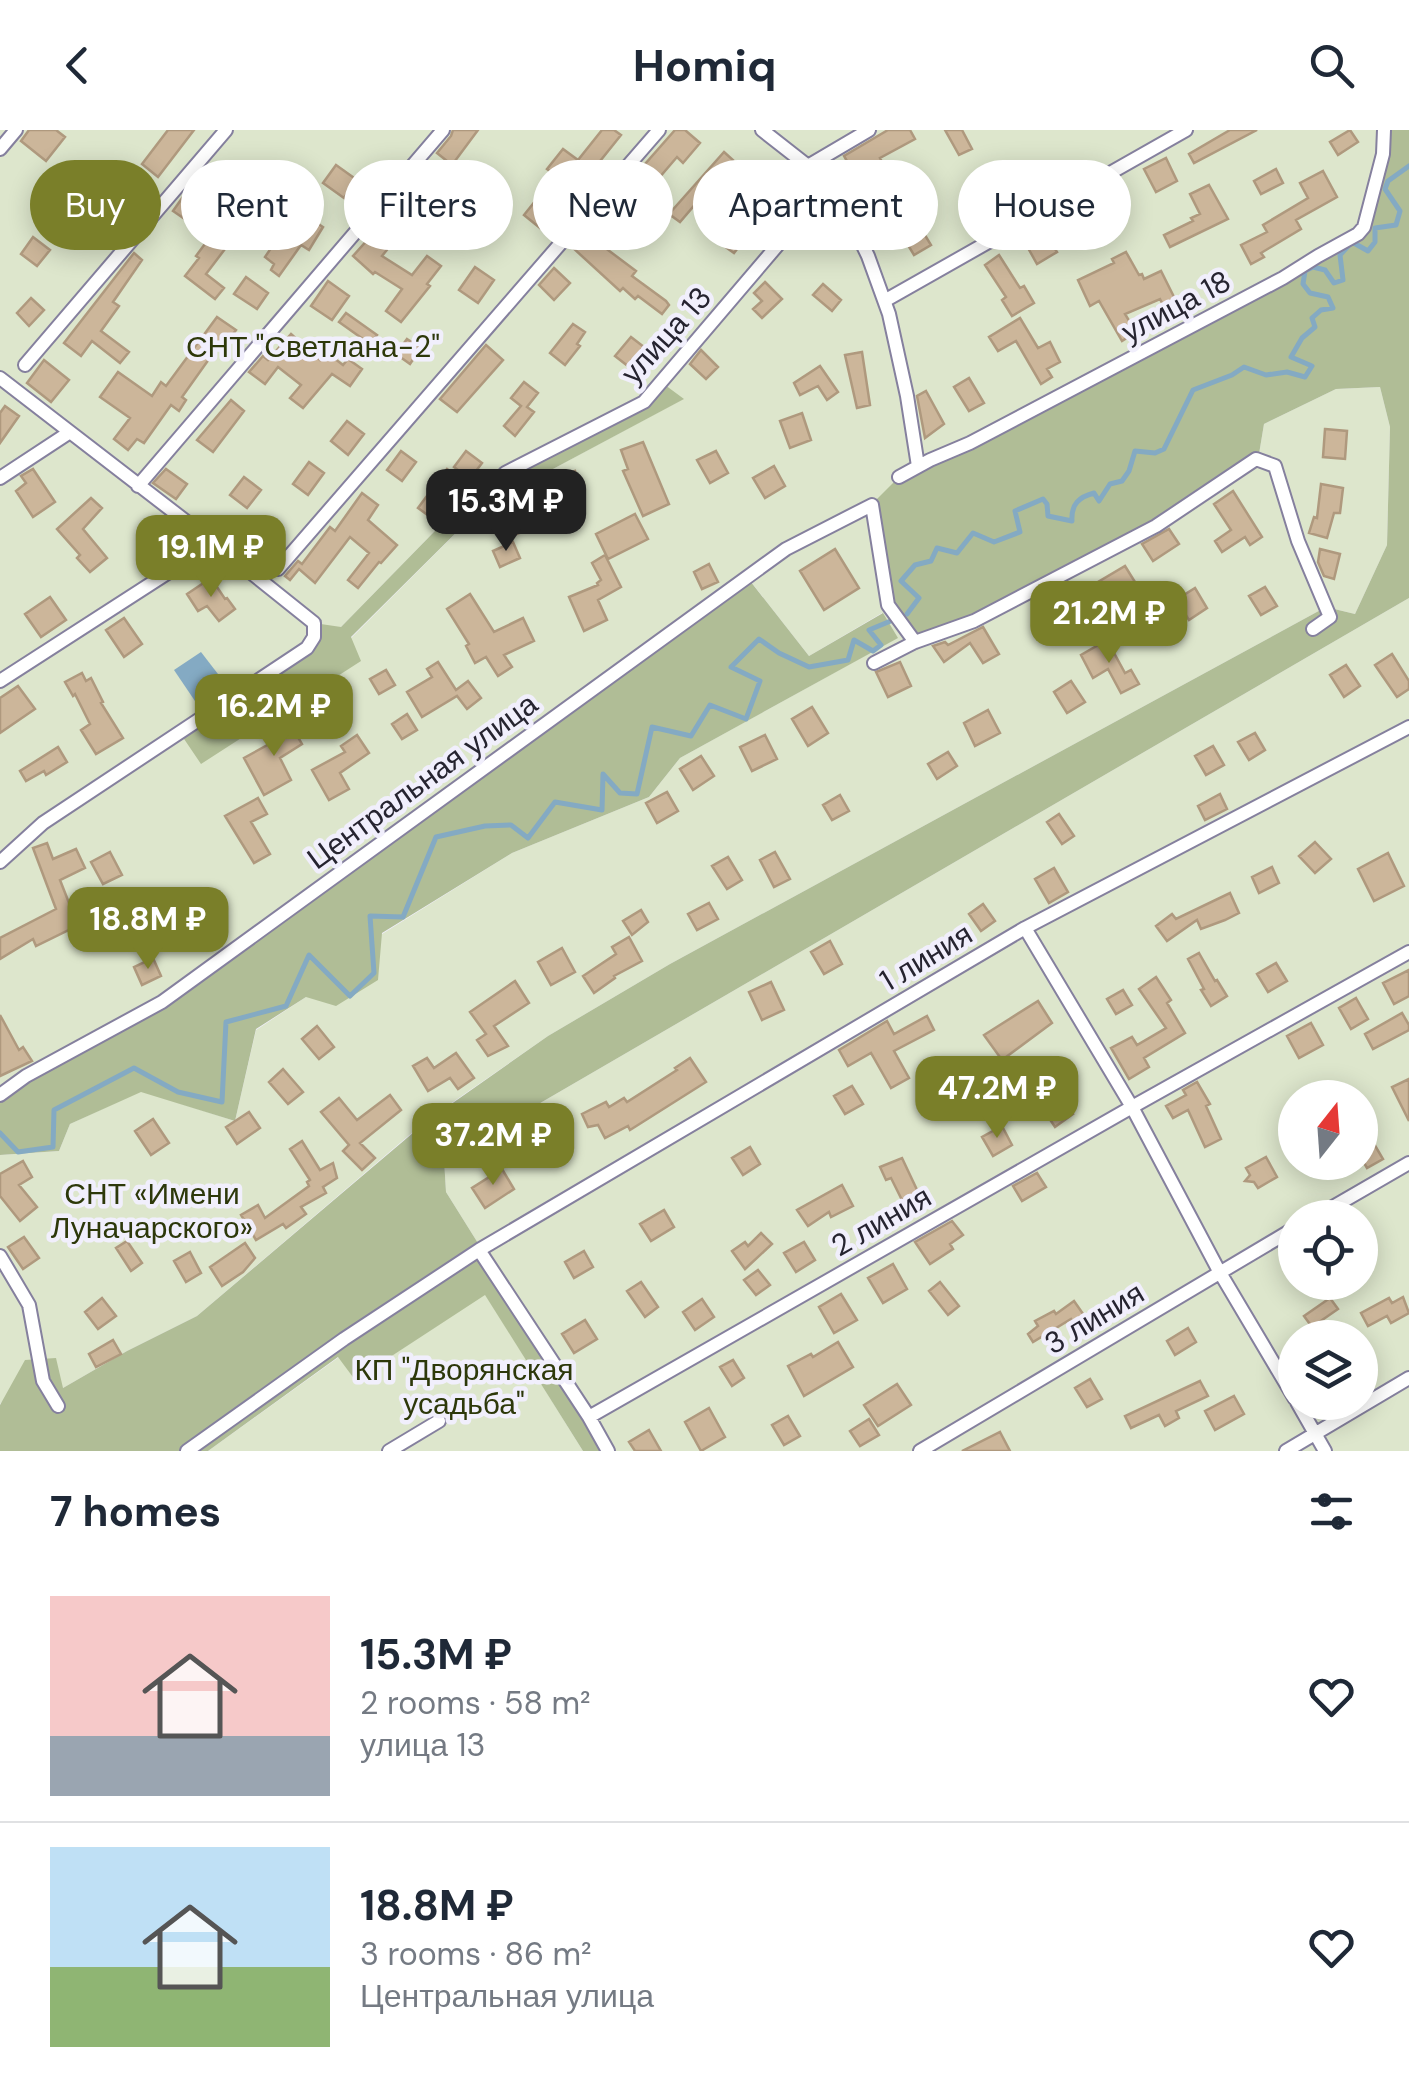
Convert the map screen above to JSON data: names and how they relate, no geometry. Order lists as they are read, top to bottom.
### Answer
{
  "streets": {
    "street": [
      "улица 18",
      "улица 13",
      "Центральная улица",
      "1 линия",
      "2 линия",
      "3 линия"
    ]
  },
  "parks": ["СНТ \"Светлана-2\"", "СНТ «Имени Луначарского»", "КП \"Дворянская усадьба\""],
  "north": "top",
  "page": {
    "header": "Homiq",
    "chip": [
      "Buy",
      "Rent",
      "Filters",
      "New",
      "Apartment",
      "House"
    ],
    "price": [
      "15.3M ₽",
      "19.1M ₽",
      "21.2M ₽",
      "16.2M ₽",
      "18.8M ₽",
      "47.2M ₽",
      "37.2M ₽"
    ],
    "heading": "7 homes",
    "list": [
      {
        "name": "15.3M ₽",
        "note": "2 rooms · 58 m² · улица 13"
      },
      {
        "name": "18.8M ₽",
        "note": "3 rooms · 86 m² · Центральная улица"
      }
    ]
  }
}
